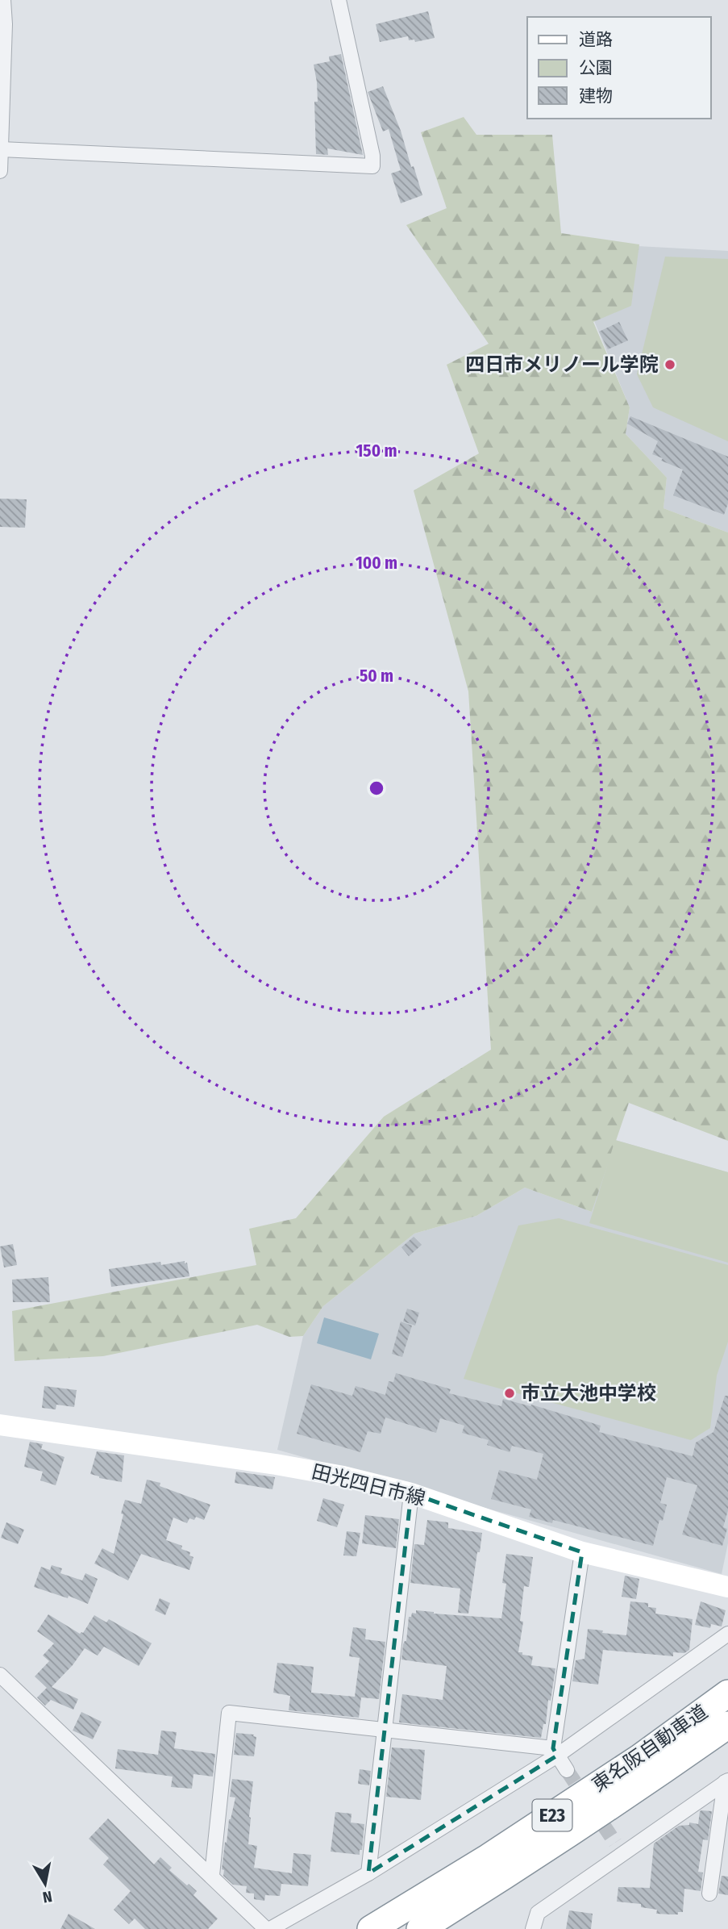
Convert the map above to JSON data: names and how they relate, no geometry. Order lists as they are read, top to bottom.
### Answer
{
  "streets": {
    "highway": ["東名阪自動車道", "E23"],
    "main road": ["田光四日市線"]
  },
  "places": ["四日市メリノール学院", "市立大池中学校"],
  "legend": ["道路", "公園", "建物"],
  "north": "bottom",
  "rings": ["150 m", "100 m", "50 m"]
}
